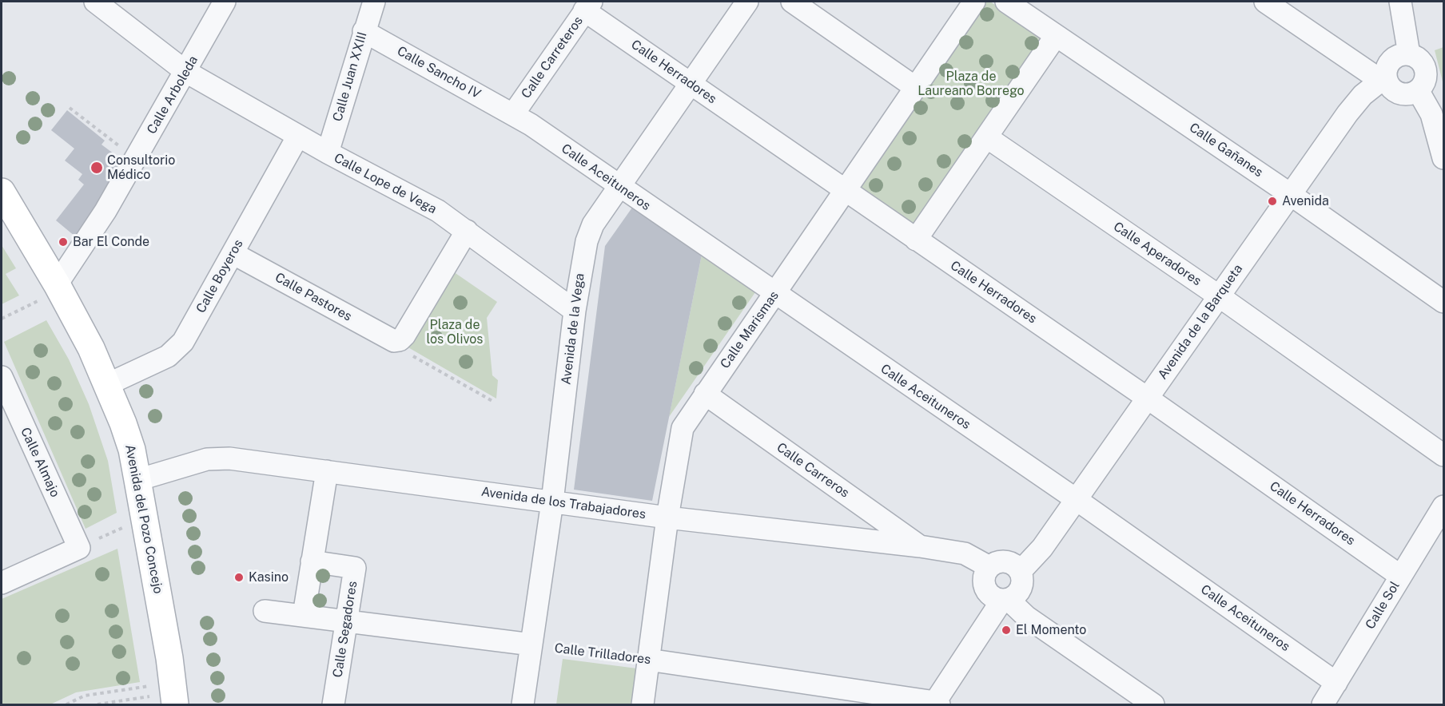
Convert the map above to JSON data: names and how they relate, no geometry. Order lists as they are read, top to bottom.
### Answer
{
  "streets": {
    "main road": ["Avenida del Pozo Concejo"],
    "street": [
      "Calle Carreteros",
      "Calle Herradores",
      "Calle Sancho IV",
      "Calle Juan XXIII",
      "Calle Arboleda",
      "Calle Gañanes",
      "Calle Aceituneros",
      "Calle Lope de Vega",
      "Calle Aperadores",
      "Calle Boyeros",
      "Calle Pastores",
      "Avenida de la Barqueta",
      "Avenida de la Vega",
      "Calle Marismas",
      "Calle Almajo",
      "Calle Carreros",
      "Avenida de los Trabajadores",
      "Calle Sol",
      "Calle Segadores",
      "Calle Trilladores"
    ]
  },
  "crossings": [
    ["Calle Carreteros", "Calle Herradores"],
    ["Calle Carreteros", "Calle Sancho IV"],
    ["Calle Carreteros", "Calle Aceituneros"],
    ["Calle Herradores", "Avenida de la Barqueta"],
    ["Calle Herradores", "Avenida de la Vega"],
    ["Calle Herradores", "Calle Marismas"],
    ["Calle Herradores", "Calle Sol"],
    ["Calle Sancho IV", "Calle Juan XXIII"],
    ["Calle Sancho IV", "Calle Aceituneros"],
    ["Calle Juan XXIII", "Calle Lope de Vega"],
    ["Calle Arboleda", "Calle Lope de Vega"],
    ["Calle Arboleda", "Avenida del Pozo Concejo"],
    ["Calle Gañanes", "Avenida de la Barqueta"],
    ["Calle Aceituneros", "Avenida de la Barqueta"],
    ["Calle Aceituneros", "Avenida de la Vega"],
    ["Calle Aceituneros", "Calle Marismas"],
    ["Calle Aceituneros", "Calle Sol"],
    ["Calle Lope de Vega", "Calle Boyeros"],
    ["Calle Lope de Vega", "Avenida de la Vega"],
    ["Calle Aperadores", "Avenida de la Barqueta"],
    ["Calle Boyeros", "Calle Pastores"],
    ["Calle Boyeros", "Avenida del Pozo Concejo"],
    ["Avenida de la Barqueta", "Avenida de los Trabajadores"],
    ["Avenida de la Vega", "Avenida de los Trabajadores"],
    ["Avenida de la Vega", "Calle Trilladores"],
    ["Calle Marismas", "Calle Carreros"],
    ["Calle Marismas", "Avenida de los Trabajadores"],
    ["Calle Marismas", "Calle Trilladores"],
    ["Calle Carreros", "Avenida de los Trabajadores"],
    ["Avenida de los Trabajadores", "Avenida del Pozo Concejo"]
  ],
  "parks": ["Plaza de Laureano Borrego", "Plaza de los Olivos"],
  "places": [
    "Consultorio Médico",
    "Avenida",
    "Bar El Conde",
    "Kasino",
    "El Momento"
  ]
}
